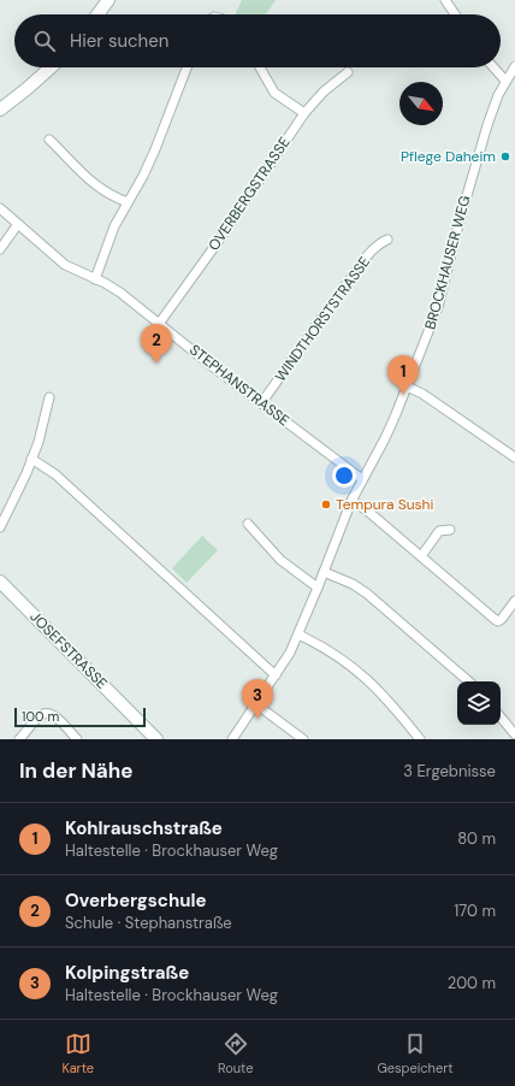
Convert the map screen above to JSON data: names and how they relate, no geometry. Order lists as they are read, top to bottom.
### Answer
{
  "streets": {
    "street": [
      "OVERBERGSTRASSE",
      "BROCKHAUSER WEG",
      "WINDTHORSTSTRASSE",
      "STEPHANSTRASSE",
      "JOSEFSTRASSE"
    ]
  },
  "crossings": [
    ["OVERBERGSTRASSE", "STEPHANSTRASSE"],
    ["BROCKHAUSER WEG", "STEPHANSTRASSE"],
    ["WINDTHORSTSTRASSE", "STEPHANSTRASSE"]
  ],
  "places": ["Pflege Daheim", "Tempura Sushi"],
  "scale_bar": "100 m",
  "north": "bottom right",
  "page": {
    "search": "Hier suchen",
    "pins": ["2", "1", "3"],
    "scale": "100 m",
    "heading": ["In der Nähe", "3 Ergebnisse"],
    "list": [
      {
        "mark": "1",
        "name": "Kohlrauschstraße",
        "note": "Haltestelle · Brockhauser Weg",
        "value": "80 m"
      },
      {
        "mark": "2",
        "name": "Overbergschule",
        "note": "Schule · Stephanstraße",
        "value": "170 m"
      },
      {
        "mark": "3",
        "name": "Kolpingstraße",
        "note": "Haltestelle · Brockhauser Weg",
        "value": "200 m"
      }
    ],
    "nav": ["Karte", "Route", "Gespeichert"]
  }
}
